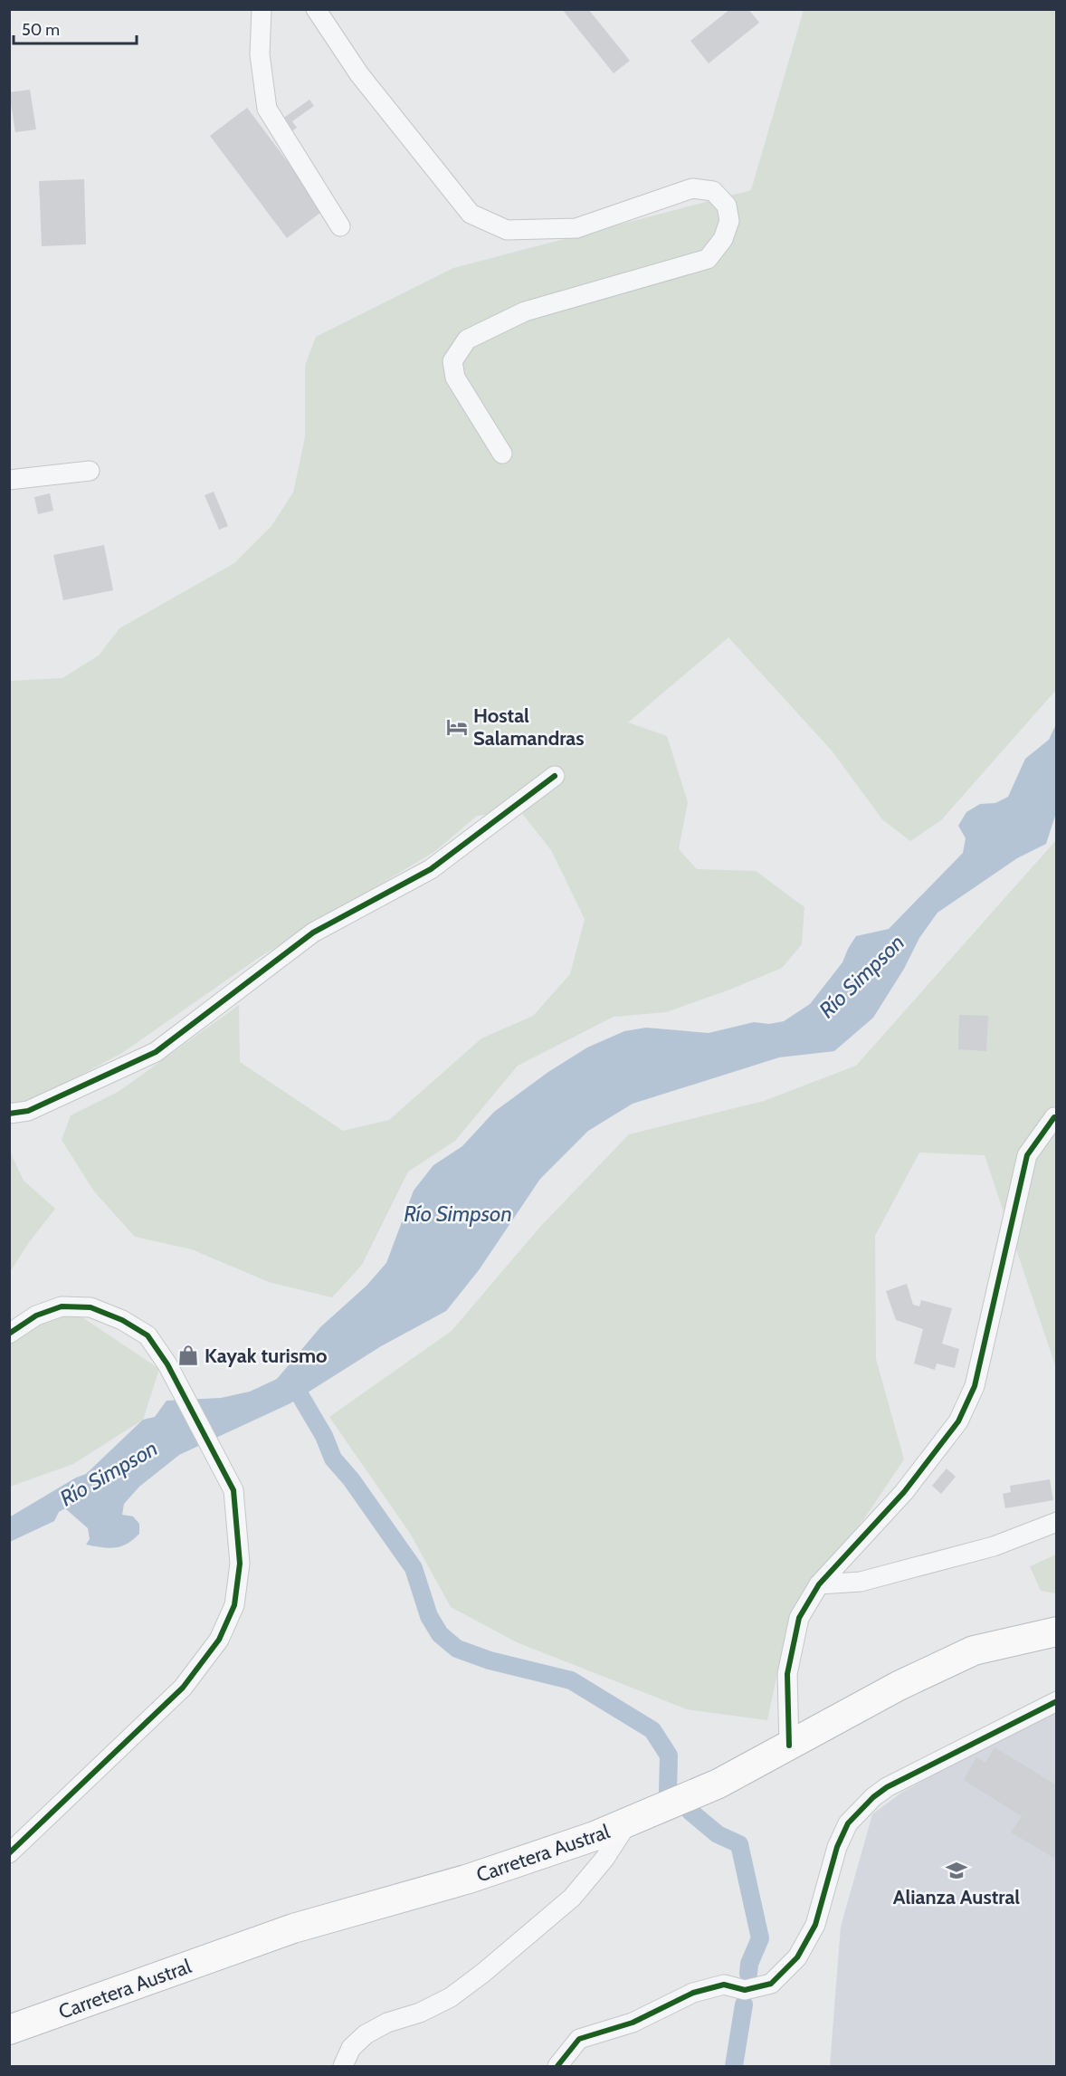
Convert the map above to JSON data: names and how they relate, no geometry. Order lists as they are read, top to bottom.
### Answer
{
  "streets": {
    "highway": ["Carretera Austral"]
  },
  "water": ["Río Simpson"],
  "places": {
    "hotel": ["Hostal Salamandras"],
    "shop": ["Kayak turismo"],
    "school or university": ["Alianza Austral"]
  },
  "scale_bar": "50 m"
}
